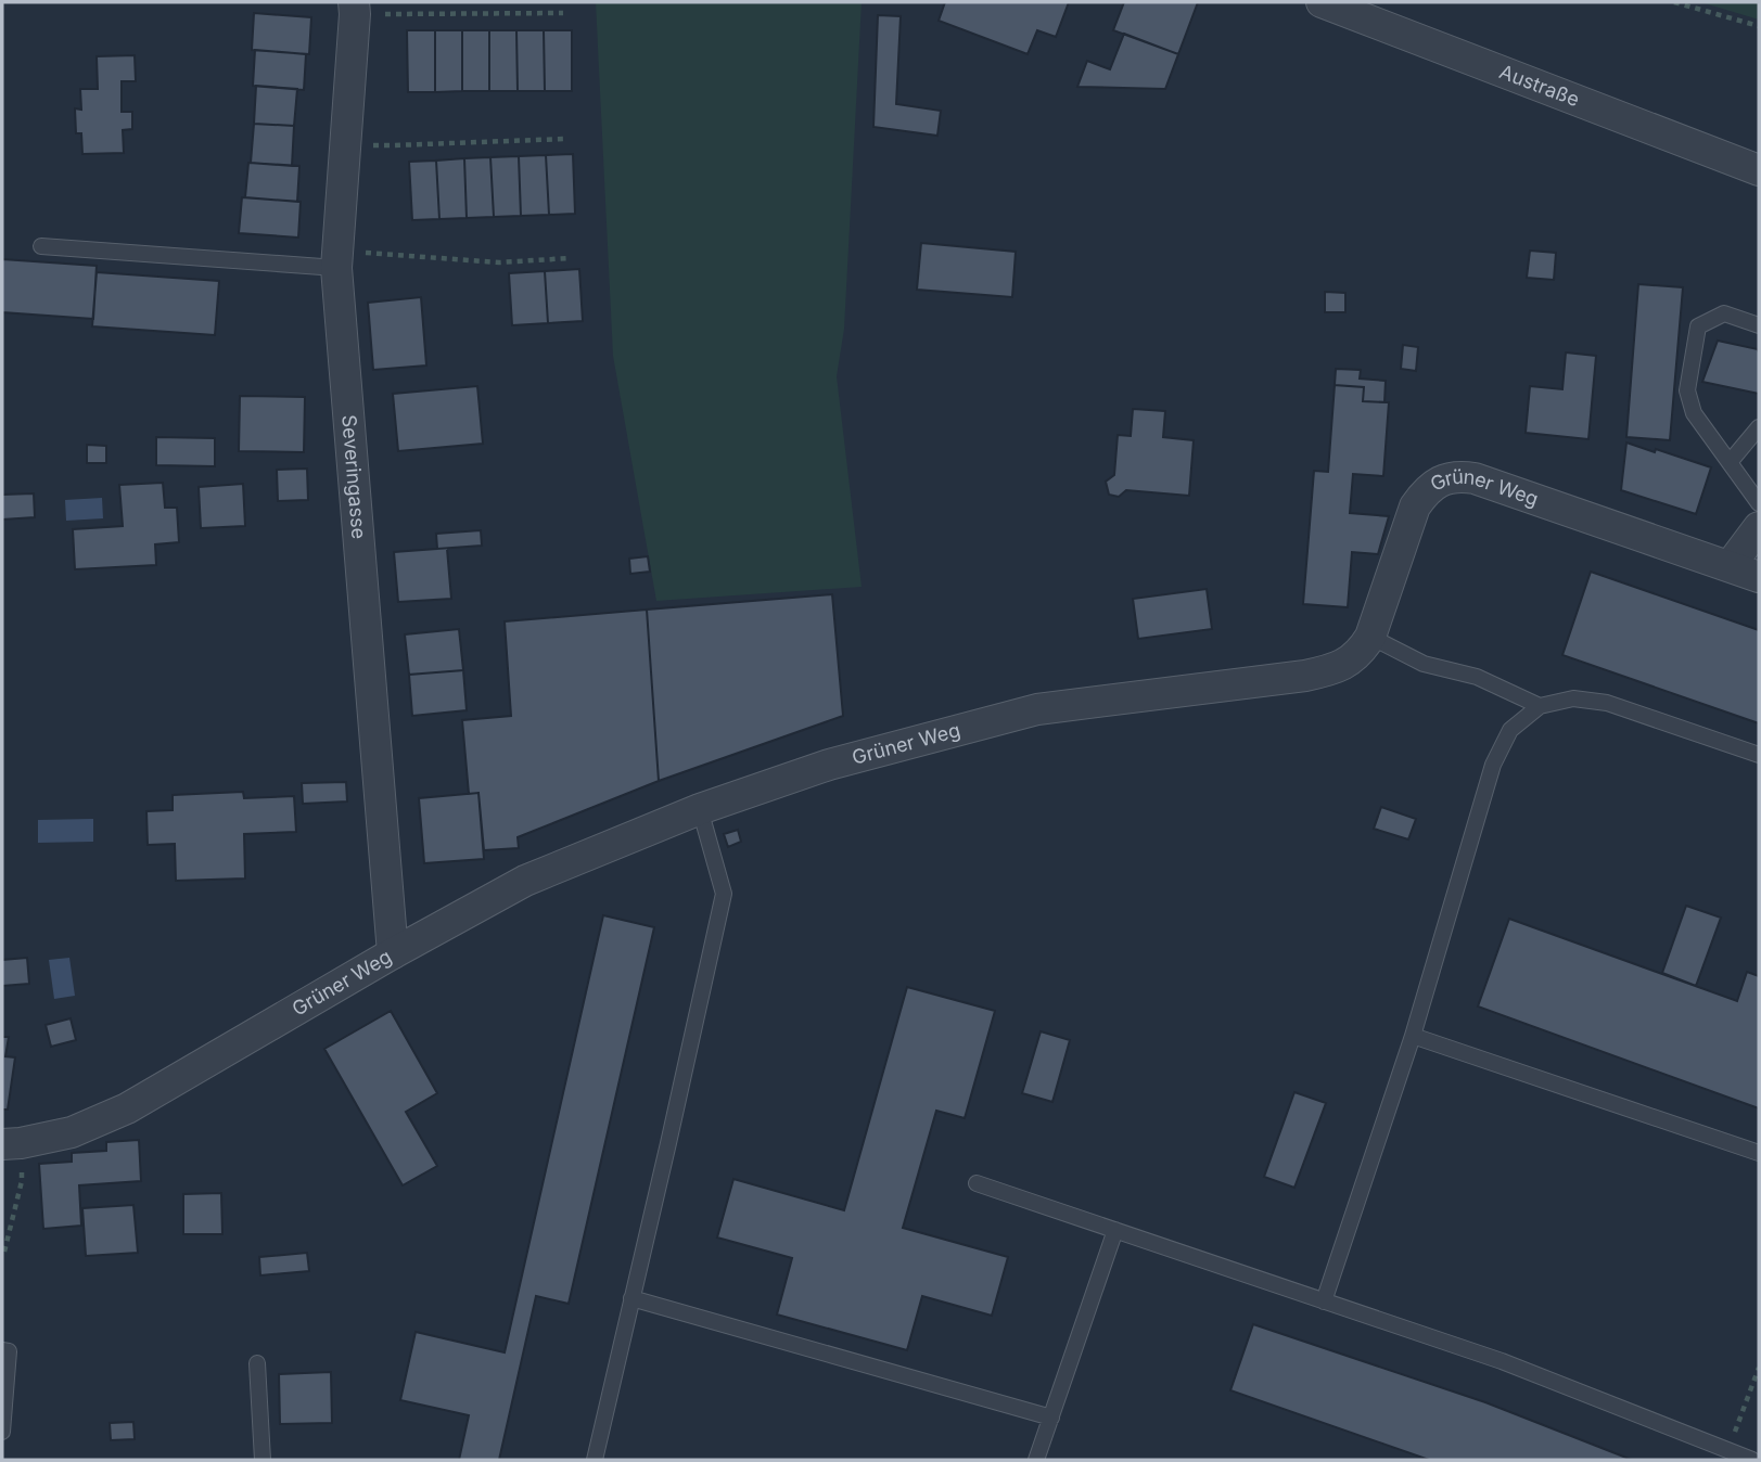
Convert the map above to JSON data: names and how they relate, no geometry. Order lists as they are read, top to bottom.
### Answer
{
  "streets": {
    "street": ["Austraße", "Severingasse", "Grüner Weg"]
  },
  "crossings": [
    ["Severingasse", "Grüner Weg"]
  ]
}
